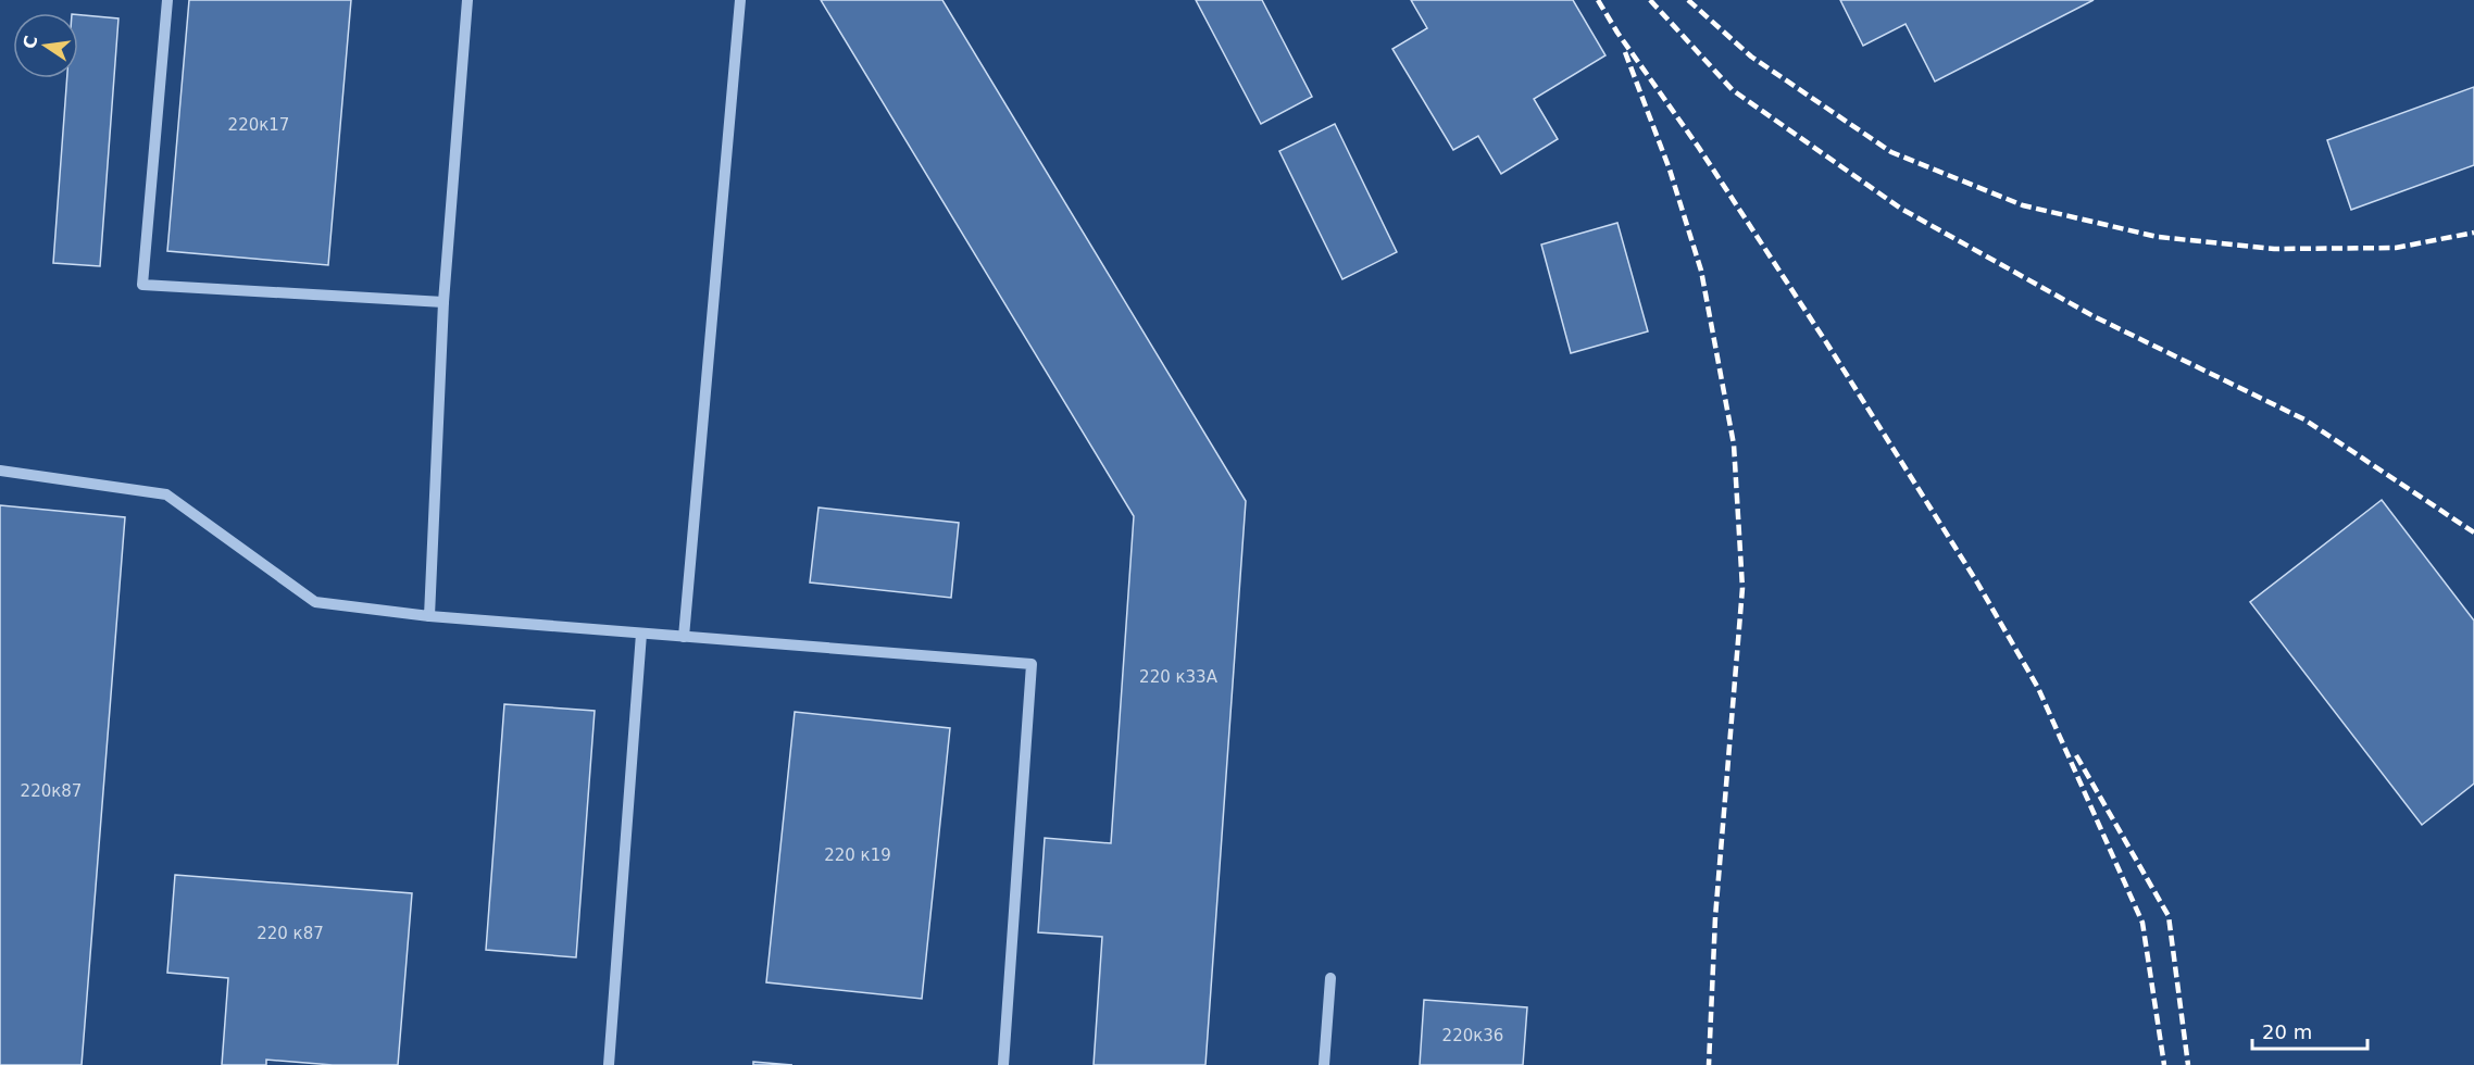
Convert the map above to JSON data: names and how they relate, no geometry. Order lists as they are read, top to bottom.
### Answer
{
  "house_numbers": [
    "220к17",
    "220 к33А",
    "220к87",
    "220 к19",
    "220 к87",
    "220к36"
  ],
  "scale_bar": "20 m",
  "north": "left"
}
